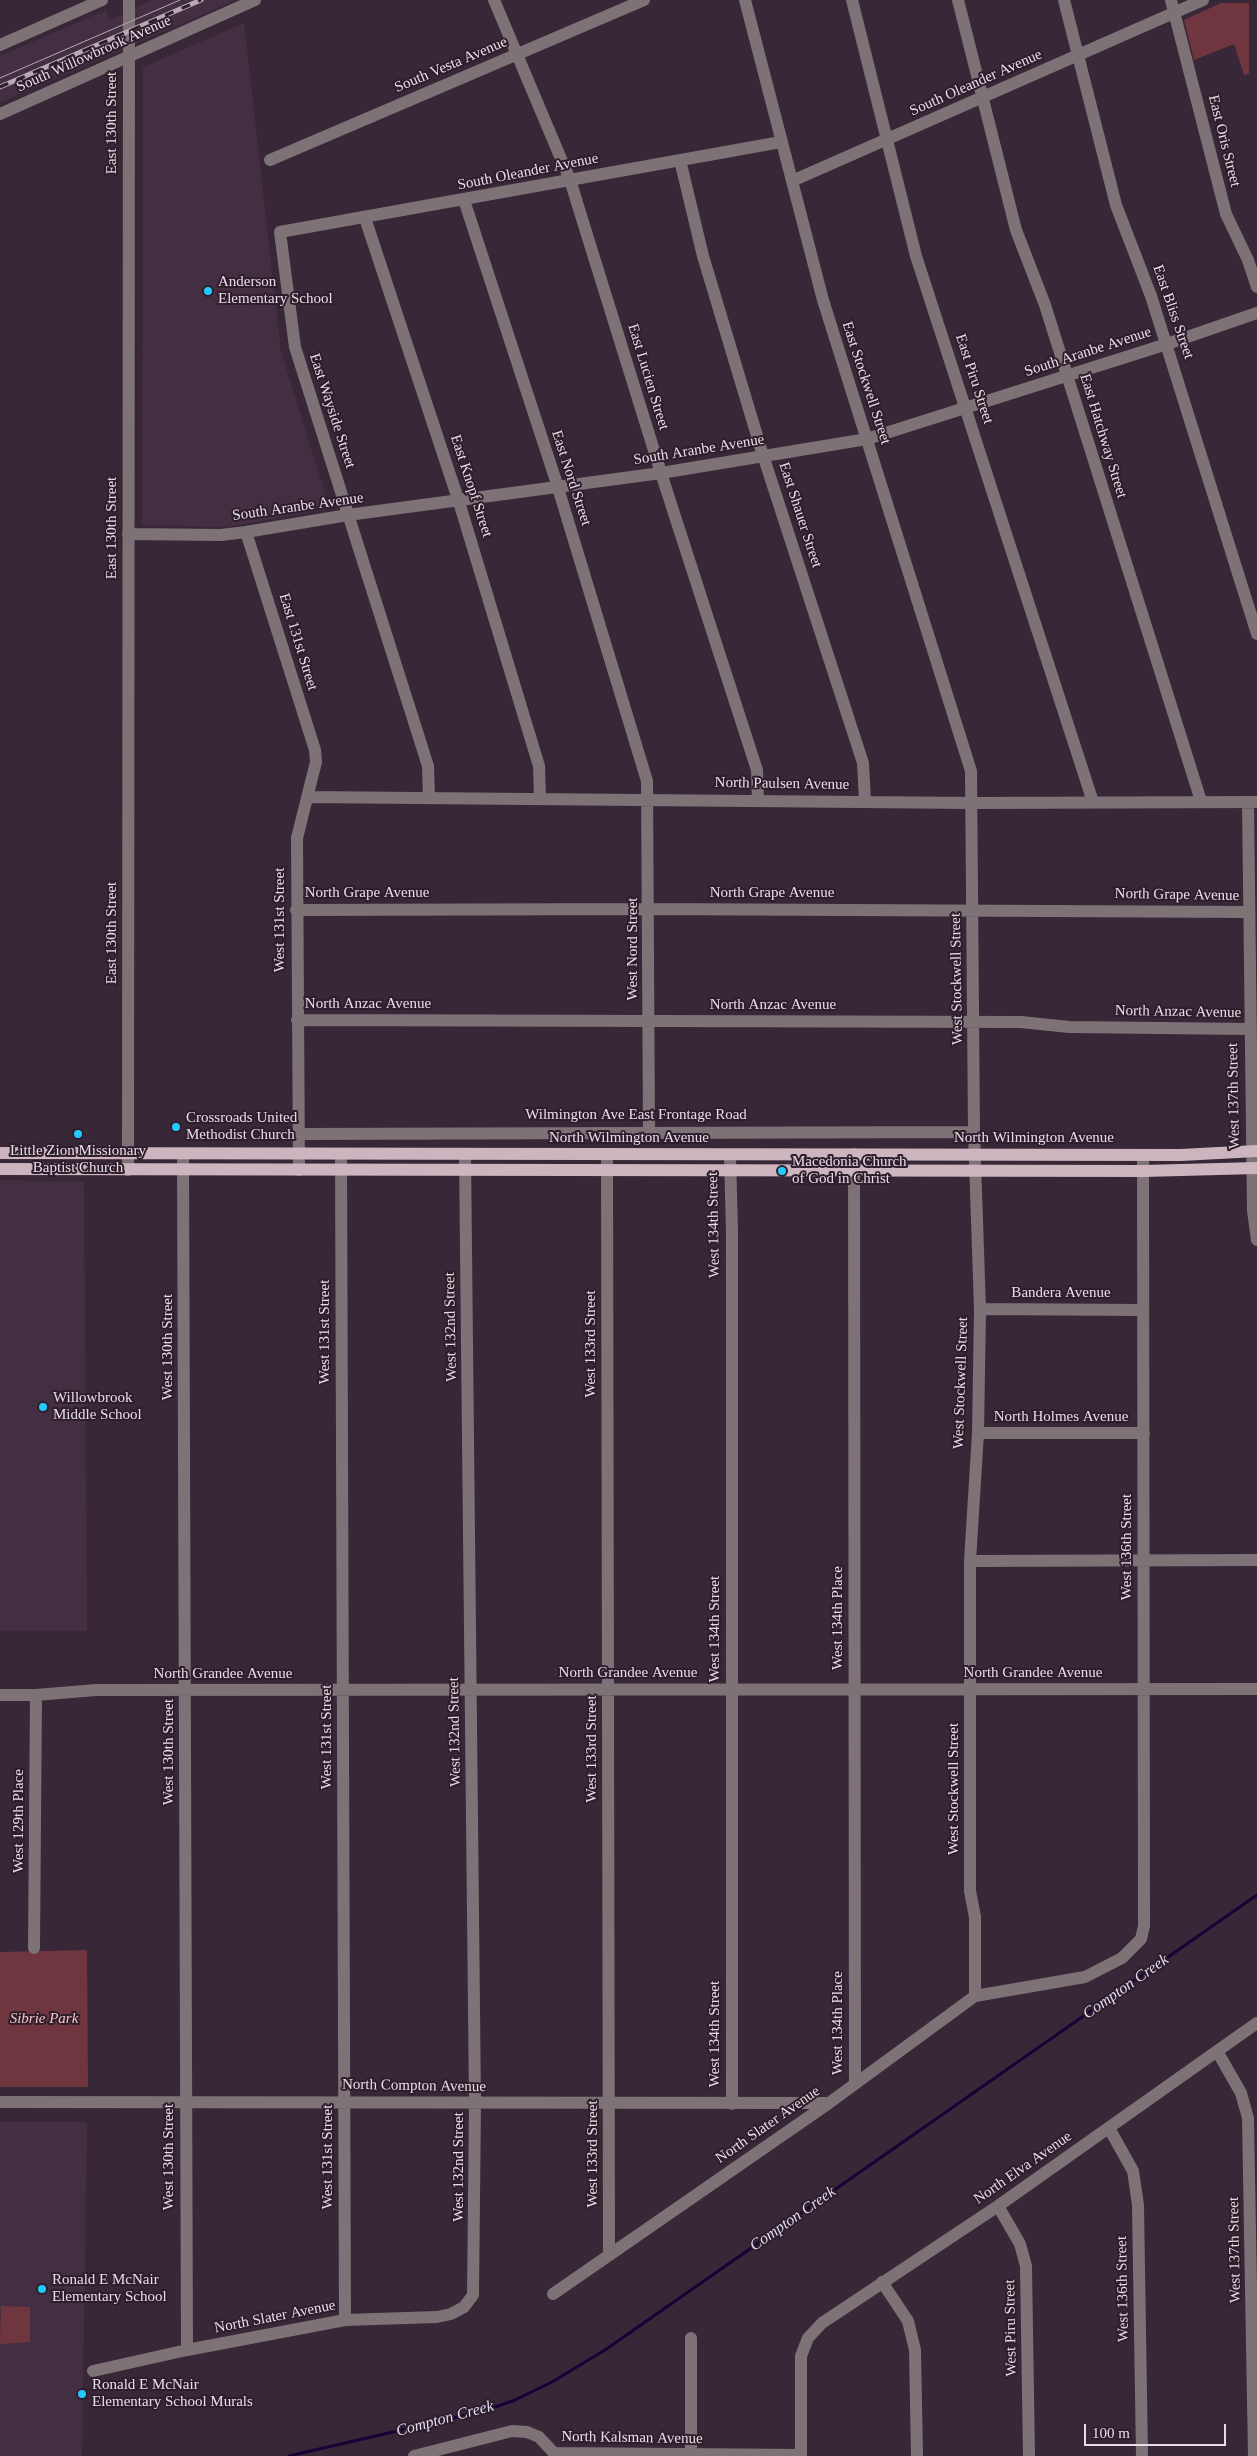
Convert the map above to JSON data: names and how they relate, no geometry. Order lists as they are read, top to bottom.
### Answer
{
  "streets": {
    "main road": ["North Wilmington Avenue"],
    "street": [
      "South Willowbrook Avenue",
      "South Vesta Avenue",
      "South Oleander Avenue",
      "East 130th Street",
      "East Oris Street",
      "East Bliss Street",
      "South Aranbe Avenue",
      "East Lucien Street",
      "East Piru Street",
      "East Stockwell Street",
      "East Wayside Street",
      "East Hatchway Street",
      "East Nord Street",
      "East Knopf Street",
      "East Shauer Street",
      "East 131st Street",
      "North Paulsen Avenue",
      "North Grape Avenue",
      "West 131st Street",
      "West Nord Street",
      "West Stockwell Street",
      "North Anzac Avenue",
      "West 137th Street",
      "Wilmington Ave East Frontage Road",
      "West 134th Street",
      "Bandera Avenue",
      "West 132nd Street",
      "West 133rd Street",
      "West 130th Street",
      "North Holmes Avenue",
      "West 136th Street",
      "West 134th Place",
      "North Grandee Avenue",
      "West 129th Place",
      "North Compton Avenue",
      "North Slater Avenue",
      "North Elva Avenue",
      "West Piru Street",
      "North Kalsman Avenue"
    ]
  },
  "crossings": [
    ["South Willowbrook Avenue", "East 130th Street"],
    ["South Vesta Avenue", "East Lucien Street"],
    ["South Oleander Avenue", "East Oris Street"],
    ["South Oleander Avenue", "East Bliss Street"],
    ["South Oleander Avenue", "East Lucien Street"],
    ["South Oleander Avenue", "East Piru Street"],
    ["South Oleander Avenue", "East Stockwell Street"],
    ["South Oleander Avenue", "East Wayside Street"],
    ["South Oleander Avenue", "East Hatchway Street"],
    ["South Oleander Avenue", "East Nord Street"],
    ["South Oleander Avenue", "East Knopf Street"],
    ["South Oleander Avenue", "East Shauer Street"],
    ["East 130th Street", "South Aranbe Avenue"],
    ["East 130th Street", "North Wilmington Avenue"],
    ["East Bliss Street", "South Aranbe Avenue"],
    ["South Aranbe Avenue", "East Lucien Street"],
    ["South Aranbe Avenue", "East Piru Street"],
    ["South Aranbe Avenue", "East Stockwell Street"],
    ["South Aranbe Avenue", "East Wayside Street"],
    ["South Aranbe Avenue", "East Hatchway Street"],
    ["South Aranbe Avenue", "East Nord Street"],
    ["South Aranbe Avenue", "East Knopf Street"],
    ["South Aranbe Avenue", "East Shauer Street"],
    ["South Aranbe Avenue", "East 131st Street"],
    ["East Lucien Street", "North Paulsen Avenue"],
    ["East Piru Street", "North Paulsen Avenue"],
    ["East Stockwell Street", "West Stockwell Street"],
    ["East Wayside Street", "North Paulsen Avenue"],
    ["East Hatchway Street", "North Paulsen Avenue"],
    ["East Nord Street", "West Nord Street"],
    ["East Knopf Street", "North Paulsen Avenue"],
    ["East Shauer Street", "North Paulsen Avenue"],
    ["East 131st Street", "West 131st Street"],
    ["North Paulsen Avenue", "West 131st Street"],
    ["North Paulsen Avenue", "West Nord Street"],
    ["North Paulsen Avenue", "West Stockwell Street"],
    ["North Paulsen Avenue", "West 137th Street"],
    ["North Grape Avenue", "West 131st Street"],
    ["North Grape Avenue", "West Nord Street"],
    ["North Grape Avenue", "West Stockwell Street"],
    ["North Grape Avenue", "West 137th Street"],
    ["West 131st Street", "North Anzac Avenue"],
    ["West 131st Street", "Wilmington Ave East Frontage Road"],
    ["West 131st Street", "North Wilmington Avenue"],
    ["West 131st Street", "North Grandee Avenue"],
    ["West 131st Street", "North Compton Avenue"],
    ["West 131st Street", "North Slater Avenue"],
    ["West Nord Street", "North Anzac Avenue"],
    ["West Nord Street", "Wilmington Ave East Frontage Road"],
    ["West Stockwell Street", "North Anzac Avenue"],
    ["West Stockwell Street", "Wilmington Ave East Frontage Road"],
    ["West Stockwell Street", "North Wilmington Avenue"],
    ["West Stockwell Street", "Bandera Avenue"],
    ["West Stockwell Street", "North Holmes Avenue"],
    ["West Stockwell Street", "North Grandee Avenue"],
    ["West Stockwell Street", "North Slater Avenue"],
    ["North Anzac Avenue", "West 137th Street"],
    ["West 137th Street", "North Wilmington Avenue"],
    ["West 137th Street", "North Elva Avenue"],
    ["North Wilmington Avenue", "West 134th Street"],
    ["North Wilmington Avenue", "West 132nd Street"],
    ["North Wilmington Avenue", "West 133rd Street"],
    ["North Wilmington Avenue", "West 130th Street"],
    ["North Wilmington Avenue", "West 136th Street"],
    ["North Wilmington Avenue", "West 134th Place"],
    ["West 134th Street", "North Grandee Avenue"],
    ["West 134th Street", "North Compton Avenue"],
    ["Bandera Avenue", "West 136th Street"],
    ["West 132nd Street", "North Grandee Avenue"],
    ["West 132nd Street", "North Compton Avenue"],
    ["West 132nd Street", "North Slater Avenue"],
    ["West 133rd Street", "North Grandee Avenue"],
    ["West 133rd Street", "North Compton Avenue"],
    ["West 133rd Street", "North Slater Avenue"],
    ["West 130th Street", "North Grandee Avenue"],
    ["West 130th Street", "North Compton Avenue"],
    ["West 130th Street", "North Slater Avenue"],
    ["North Holmes Avenue", "West 136th Street"],
    ["West 136th Street", "North Grandee Avenue"],
    ["West 136th Street", "North Slater Avenue"],
    ["West 136th Street", "North Elva Avenue"],
    ["West 134th Place", "North Grandee Avenue"],
    ["West 134th Place", "North Slater Avenue"],
    ["North Grandee Avenue", "West 129th Place"],
    ["North Compton Avenue", "North Slater Avenue"],
    ["North Elva Avenue", "West Piru Street"],
    ["North Elva Avenue", "North Kalsman Avenue"]
  ],
  "water": ["Compton Creek"],
  "parks": ["Sibrie Park"],
  "places": [
    "Anderson Elementary School",
    "Crossroads United Methodist Church",
    "Little Zion Missionary Baptist Church",
    "Macedonia Church of God in Christ",
    "Willowbrook Middle School",
    "Ronald E McNair Elementary School",
    "Ronald E McNair Elementary School Murals"
  ],
  "scale_bar": "100 m"
}
